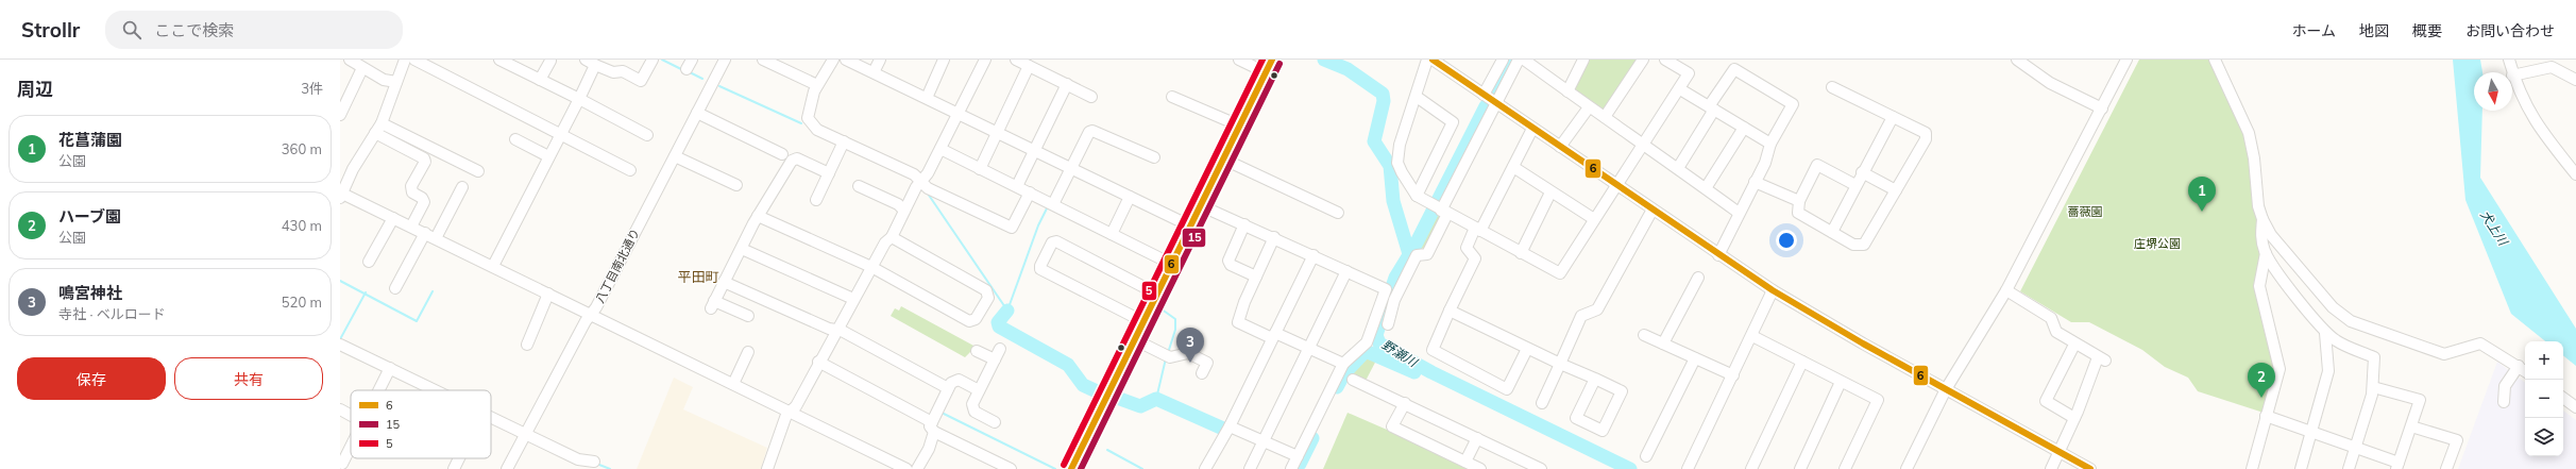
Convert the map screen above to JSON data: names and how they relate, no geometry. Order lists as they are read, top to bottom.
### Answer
{
  "streets": {
    "street": ["八丁目南北通り"]
  },
  "districts": ["平田町"],
  "water": ["犬上川", "野瀬川"],
  "parks": ["薔薇園", "庄堺公園"],
  "lines": ["transit line 6", "transit line 5", "transit line 15"],
  "legend": ["6", "15", "5"],
  "north": "bottom",
  "page": {
    "header": "Strollr",
    "search": "ここで検索",
    "nav": [
      "ホーム",
      "地図",
      "概要",
      "お問い合わせ"
    ],
    "heading": ["周辺", "3件"],
    "list": [
      {
        "mark": "1",
        "name": "花菖蒲園",
        "note": "公園",
        "value": "360 m"
      },
      {
        "mark": "2",
        "name": "ハーブ園",
        "note": "公園",
        "value": "430 m"
      },
      {
        "mark": "3",
        "name": "鳴宮神社",
        "note": "寺社 · ベルロード",
        "value": "520 m"
      }
    ],
    "pins": ["1", "3", "2"],
    "map_buttons": ["+", "−"],
    "buttons": ["保存", "共有"]
  }
}
